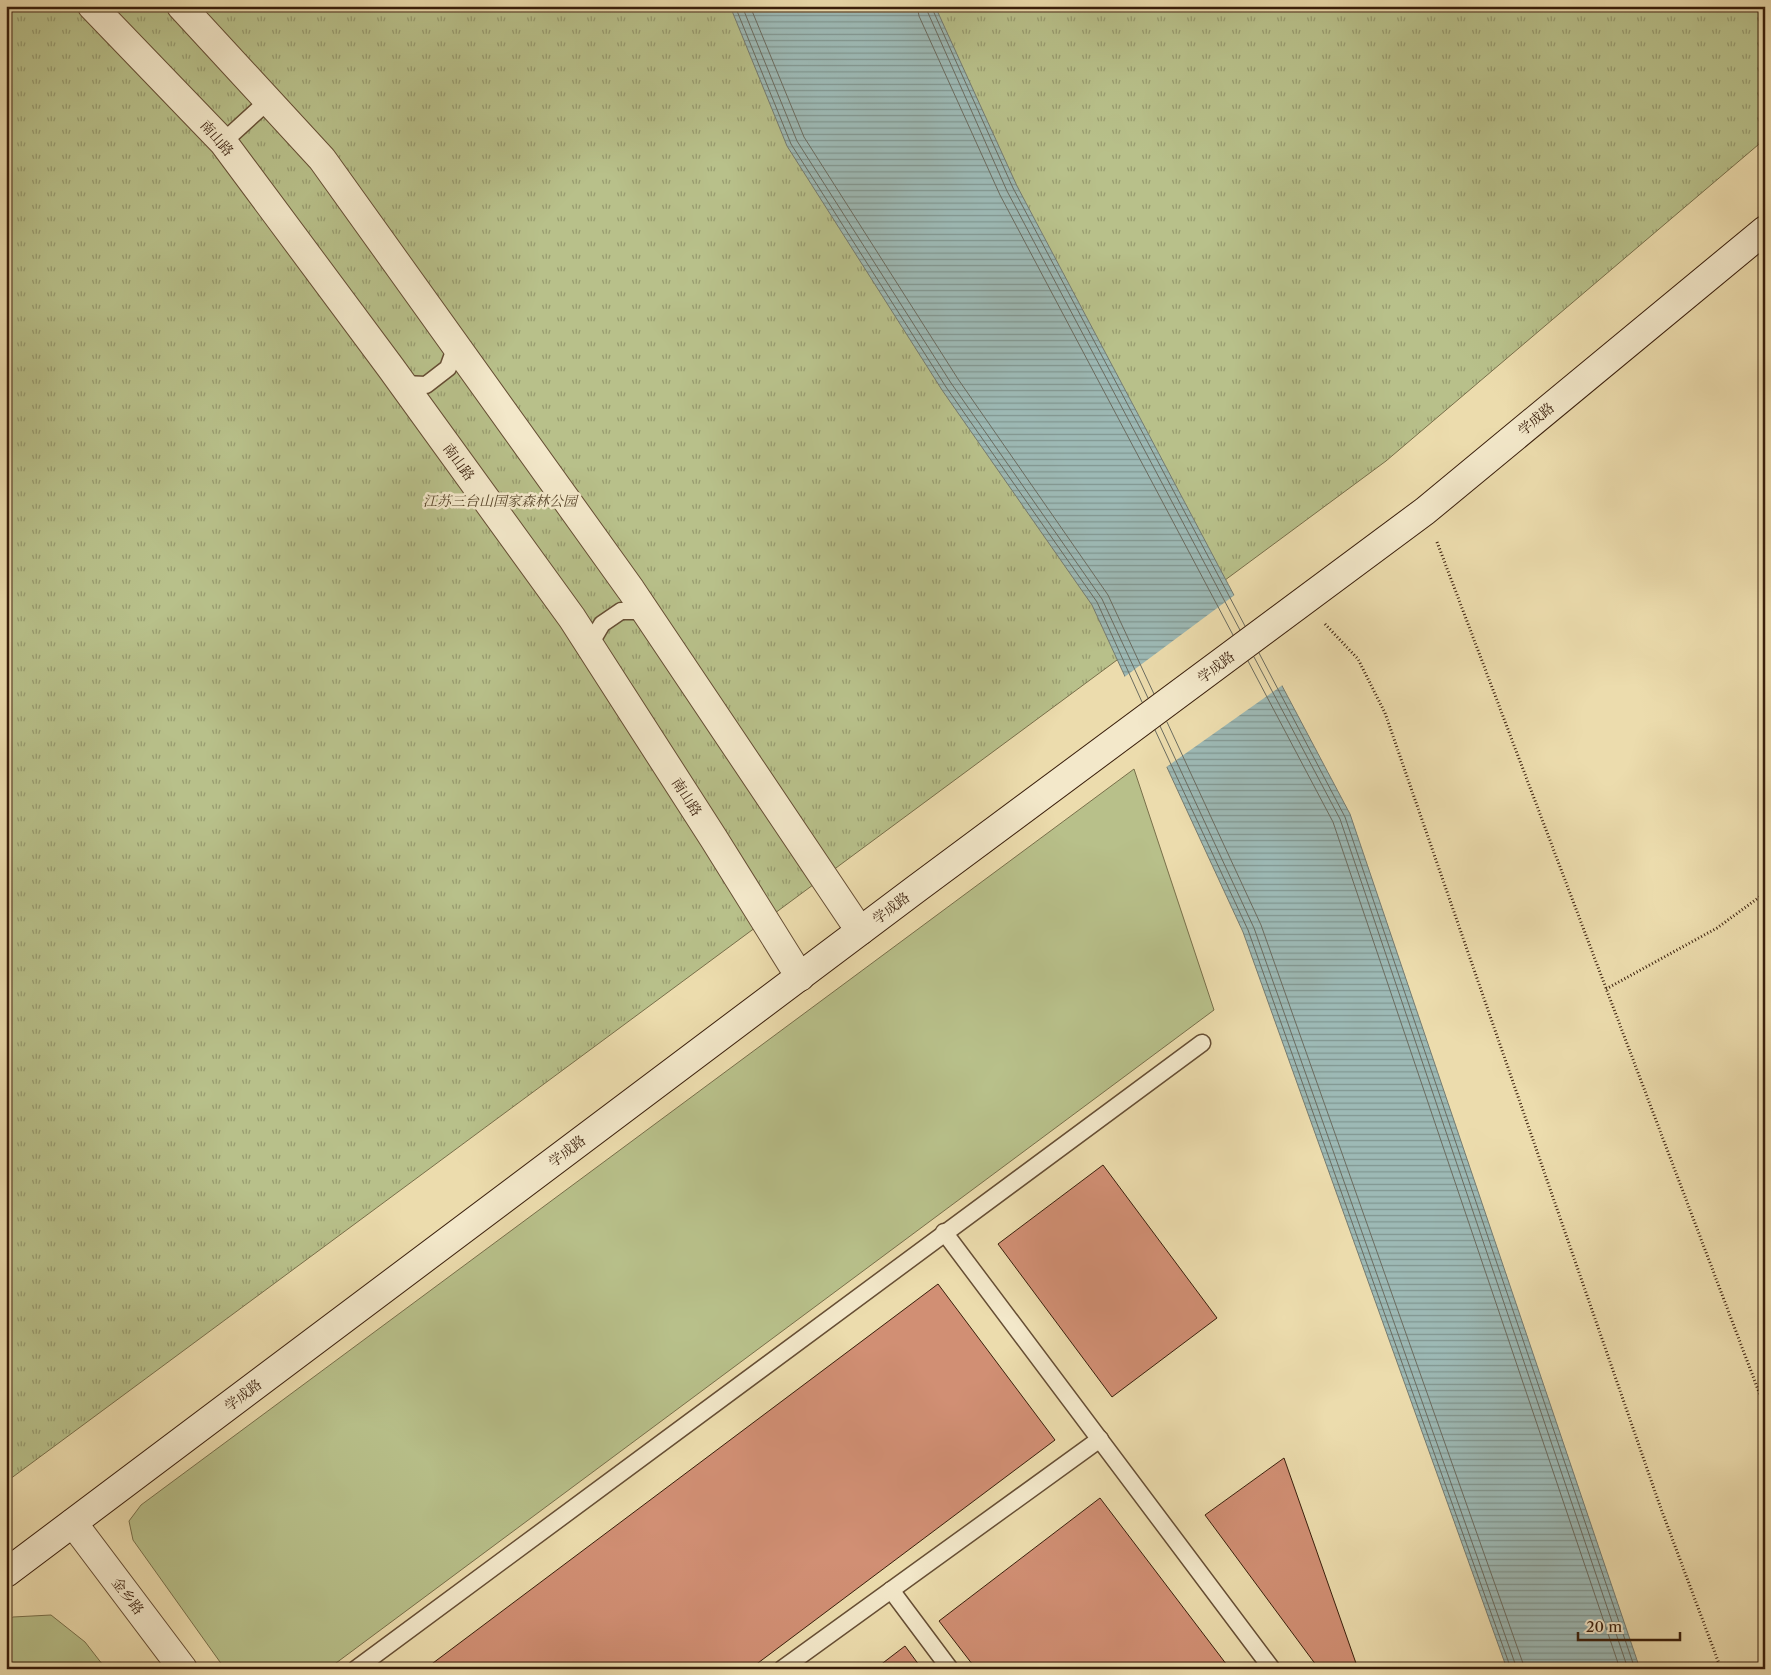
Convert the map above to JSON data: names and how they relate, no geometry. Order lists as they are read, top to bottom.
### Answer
{
  "streets": {
    "street": ["南山路", "学成路", "金乡路"]
  },
  "crossings": [
    ["南山路", "学成路"],
    ["学成路", "金乡路"]
  ],
  "parks": ["江苏三台山国家森林公园"],
  "scale_bar": "20 m"
}
